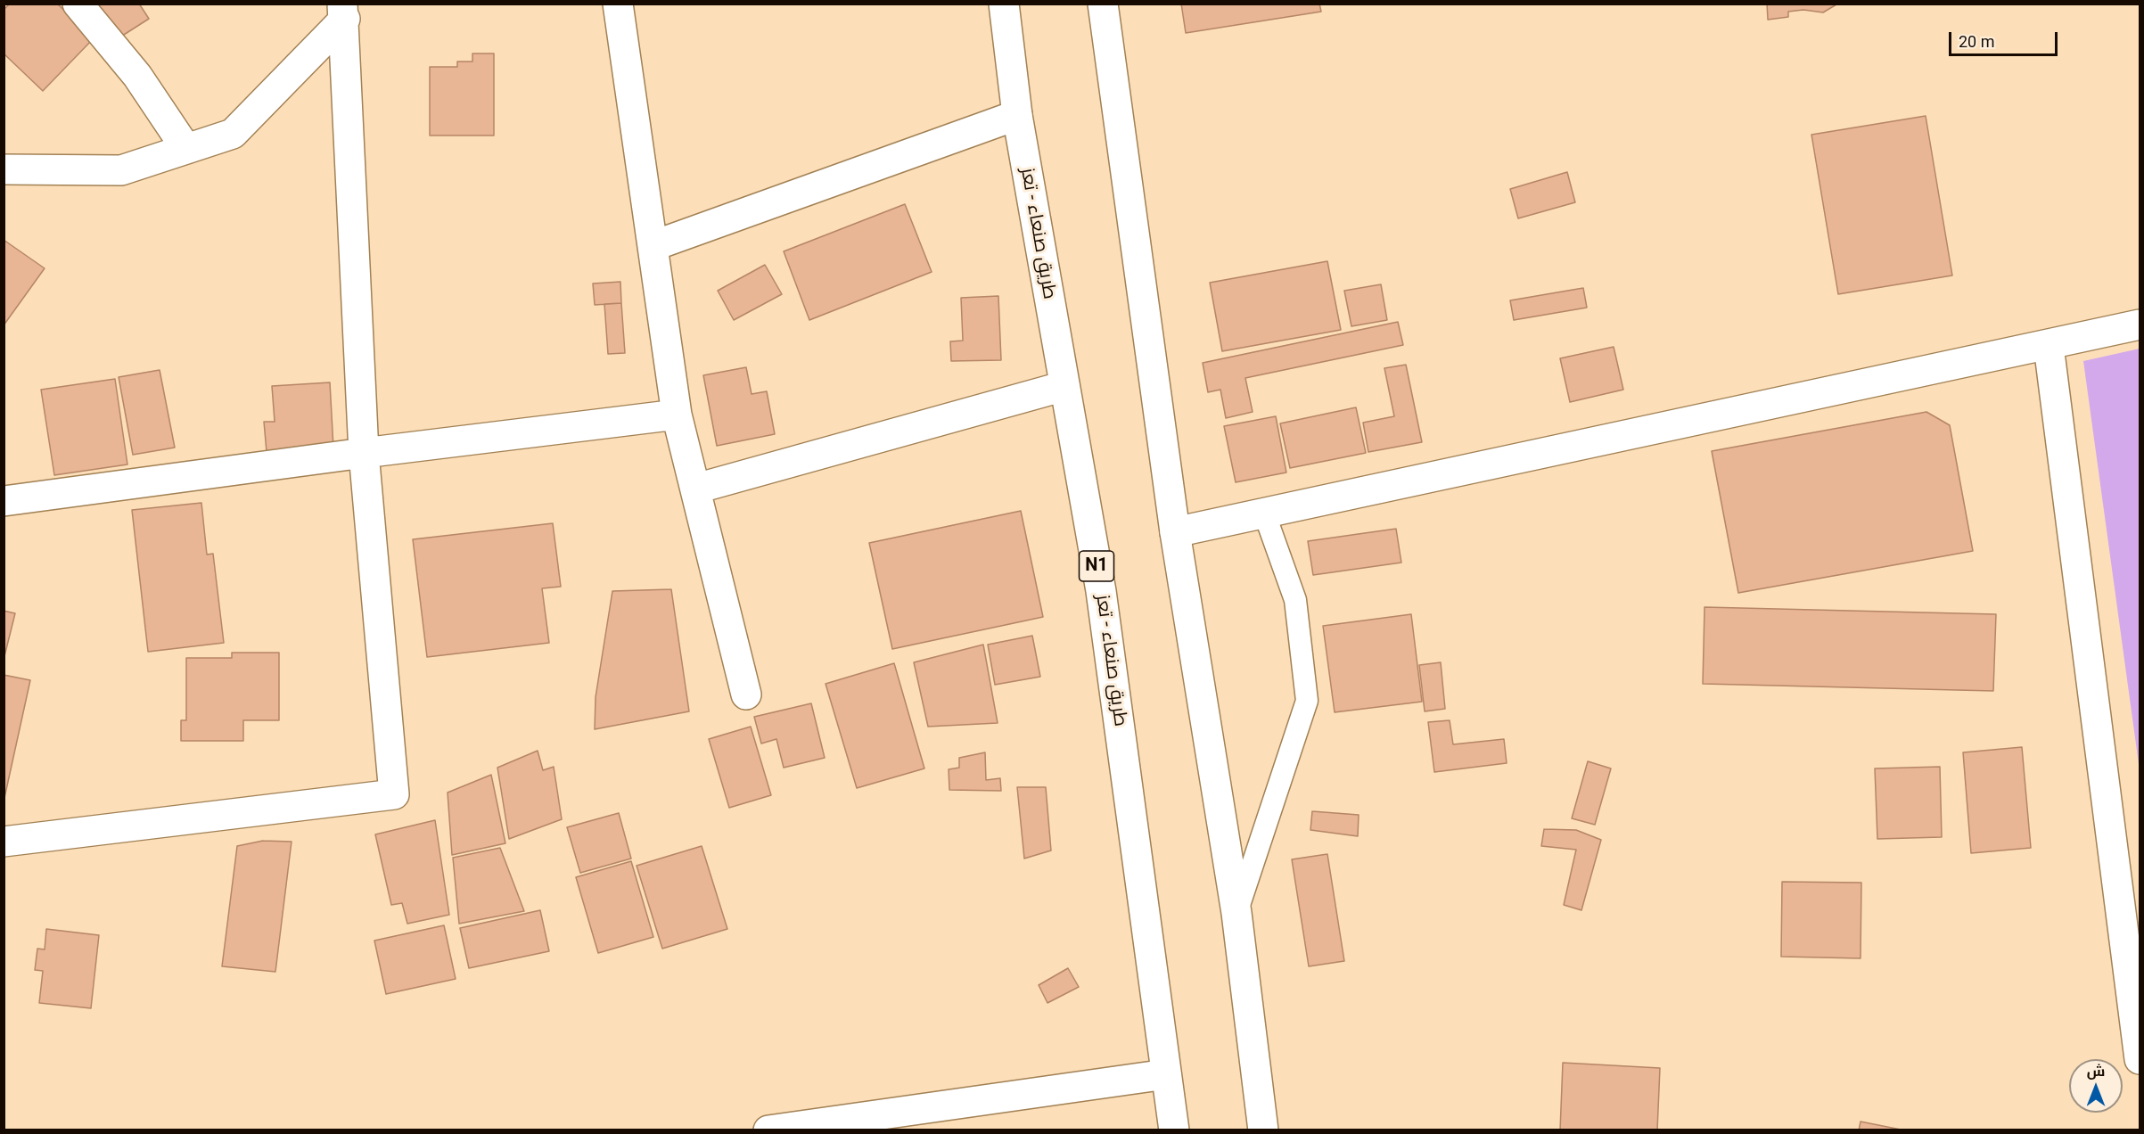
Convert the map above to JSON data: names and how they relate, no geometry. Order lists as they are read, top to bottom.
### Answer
{
  "streets": {
    "main road": ["طريق صنعاء - تعز", "N1"]
  },
  "scale_bar": "20 m",
  "north": "top"
}
